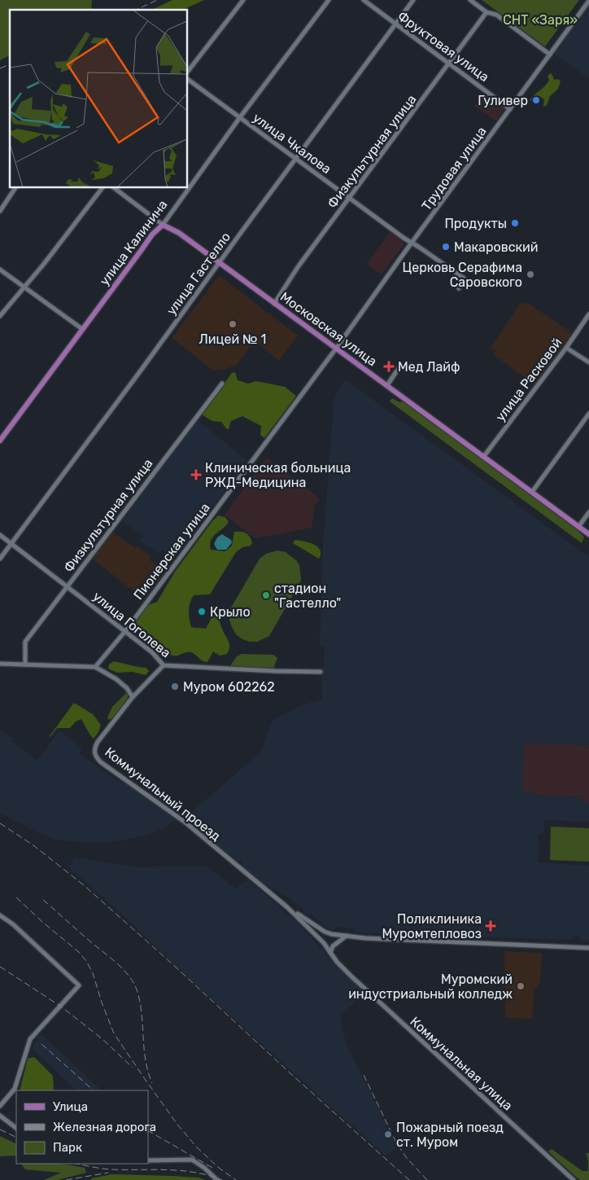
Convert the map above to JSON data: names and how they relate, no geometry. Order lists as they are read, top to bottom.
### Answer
{
  "streets": {
    "main road": ["улица Калинина", "Московская улица"],
    "street": [
      "Фруктовая улица",
      "улица Чкалова",
      "Физкультурная улица",
      "Трудовая улица",
      "улица Гастелло",
      "улица Расковой",
      "Пионерская улица",
      "улица Гоголева",
      "Коммунальный проезд",
      "Коммунальная улица"
    ]
  },
  "crossings": [
    ["Фруктовая улица", "Физкультурная улица"],
    ["Фруктовая улица", "Трудовая улица"],
    ["Фруктовая улица", "улица Гастелло"],
    ["улица Чкалова", "Физкультурная улица"],
    ["улица Чкалова", "Трудовая улица"],
    ["улица Чкалова", "улица Калинина"],
    ["улица Чкалова", "улица Гастелло"],
    ["Физкультурная улица", "Московская улица"],
    ["Физкультурная улица", "улица Гоголева"],
    ["Трудовая улица", "Московская улица"],
    ["Трудовая улица", "Пионерская улица"],
    ["улица Калинина", "Московская улица"],
    ["улица Гастелло", "Московская улица"],
    ["улица Гастелло", "улица Гоголева"],
    ["Московская улица", "улица Расковой"],
    ["Московская улица", "Пионерская улица"],
    ["Пионерская улица", "улица Гоголева"],
    ["улица Гоголева", "Коммунальный проезд"],
    ["Коммунальный проезд", "Коммунальная улица"]
  ],
  "parks": ["СНТ «Заря»"],
  "places": {
    "other": [
      "Гуливер",
      "Продукты",
      "Макаровский",
      "Церковь Серафима Саровского",
      "Лицей № 1",
      "стадион \"Гастелло\"",
      "Крыло",
      "Муром 602262",
      "Муромский индустриальный колледж",
      "Пожарный поезд ст. Муром"
    ],
    "health": ["Мед Лайф", "Клиническая больница РЖД-Медицина", "Поликлиника Муромтепловоз"]
  },
  "legend": ["Улица", "Железная дорога", "Парк"]
}
